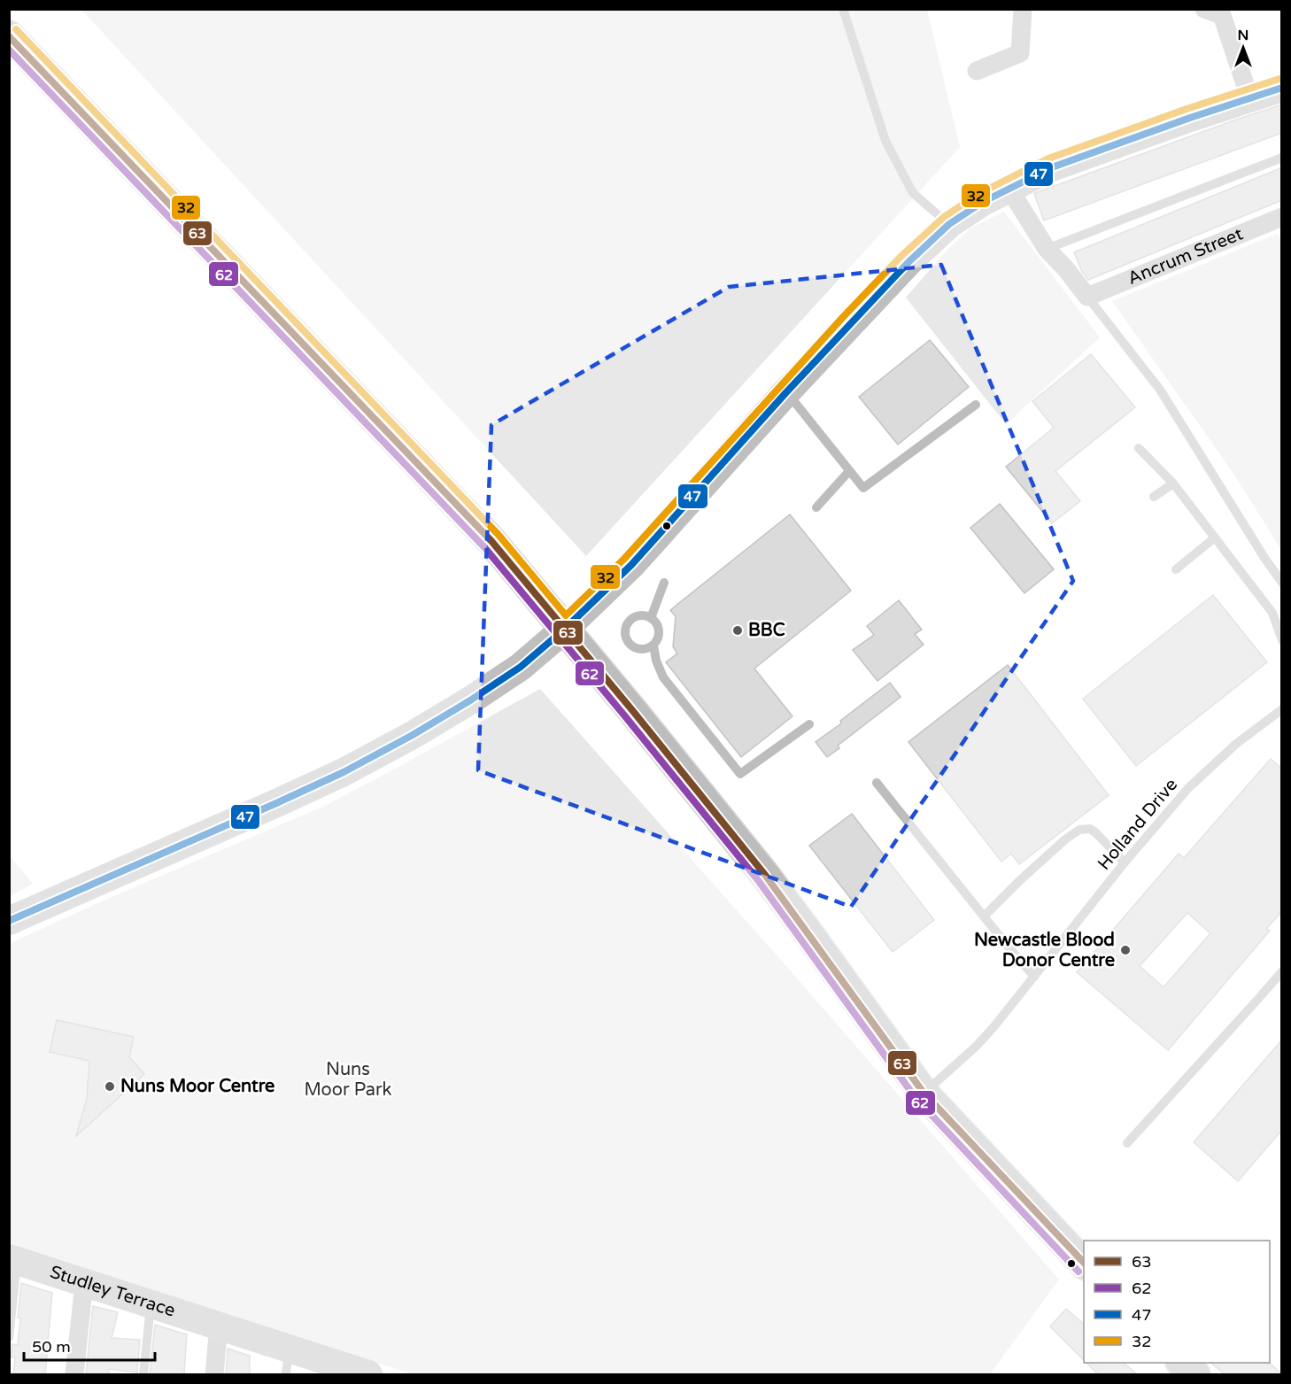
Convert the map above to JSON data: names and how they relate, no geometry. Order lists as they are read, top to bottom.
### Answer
{
  "streets": {
    "street": ["Ancrum Street", "Studley Terrace"],
    "lane": ["Holland Drive"]
  },
  "parks": ["Nuns Moor Park"],
  "places": ["BBC", "Newcastle Blood Donor Centre", "Nuns Moor Centre"],
  "lines": [
    "transit line 32",
    "transit line 63",
    "transit line 62",
    "transit line 47"
  ],
  "legend": [
    "63",
    "62",
    "47",
    "32"
  ],
  "scale_bar": "50 m",
  "north": "top"
}
